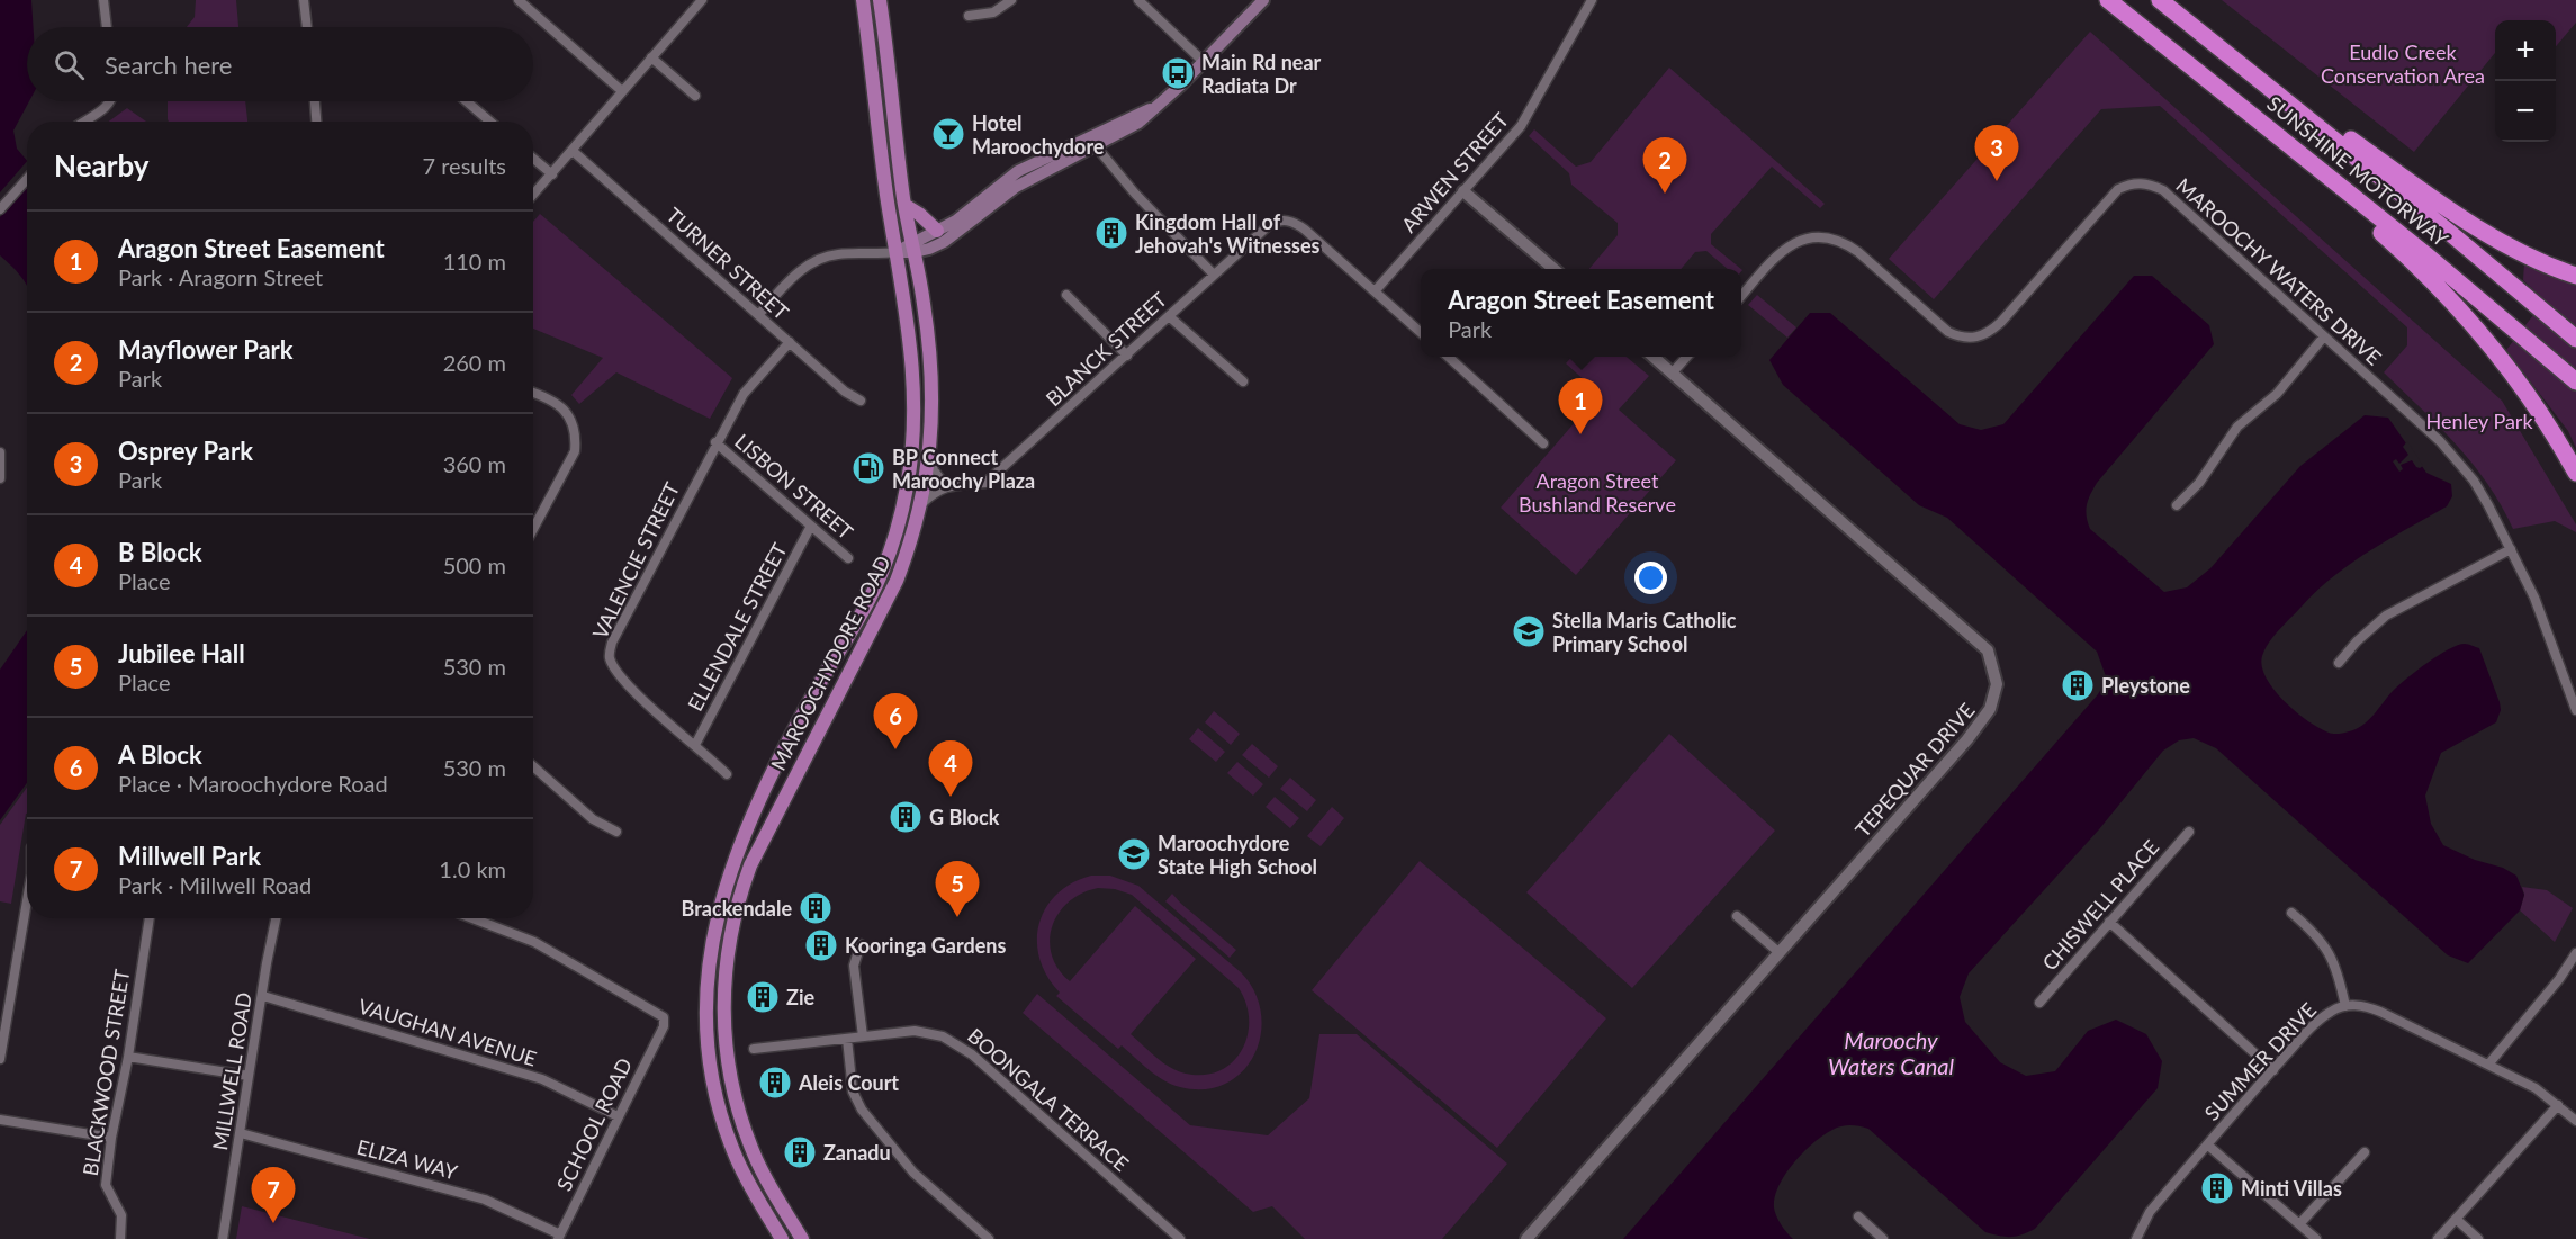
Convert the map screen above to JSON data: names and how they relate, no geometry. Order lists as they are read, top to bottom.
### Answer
{
  "streets": {
    "highway": ["SUNSHINE MOTORWAY"],
    "main road": ["MAROOCHYDORE ROAD"],
    "street": [
      "ARWEN STREET",
      "TURNER STREET",
      "MAROOCHY WATERS DRIVE",
      "BLANCK STREET",
      "LISBON STREET",
      "VALENCIE STREET",
      "ELLENDALE STREET",
      "TEPEQUAR DRIVE",
      "CHISWELL PLACE",
      "VAUGHAN AVENUE",
      "SUMMER DRIVE",
      "MILLWELL ROAD",
      "BLACKWOOD STREET",
      "BOONGALA TERRACE",
      "SCHOOL ROAD",
      "ELIZA WAY"
    ]
  },
  "crossings": [
    ["ARWEN STREET", "BLANCK STREET"],
    ["TURNER STREET", "VALENCIE STREET"],
    ["LISBON STREET", "VALENCIE STREET"],
    ["LISBON STREET", "ELLENDALE STREET"],
    ["VALENCIE STREET", "ELLENDALE STREET"],
    ["VAUGHAN AVENUE", "MILLWELL ROAD"],
    ["VAUGHAN AVENUE", "SCHOOL ROAD"],
    ["MILLWELL ROAD", "ELIZA WAY"],
    ["SCHOOL ROAD", "ELIZA WAY"]
  ],
  "water": ["Maroochy Waters Canal"],
  "parks": ["Eudlo Creek Conservation Area", "Henley Park", "Aragon Street Bushland Reserve"],
  "places": {
    "bus stop": ["Main Rd near Radiata Dr"],
    "bar": ["Hotel Maroochydore"],
    "building": [
      "Kingdom Hall of Jehovah's Witnesses",
      "Pleystone",
      "G Block",
      "Brackendale",
      "Kooringa Gardens",
      "Zie",
      "Aleis Court",
      "Zanadu",
      "Minti Villas"
    ],
    "fuel station": ["BP Connect Maroochy Plaza"],
    "school or university": ["Stella Maris Catholic Primary School", "Maroochydore State High School"]
  },
  "page": {
    "map_buttons": ["+", "−"],
    "search": "Search here",
    "heading": ["Nearby", "7 results"],
    "pins": [
      "3",
      "2",
      "1",
      "6",
      "4",
      "5",
      "7"
    ],
    "list": [
      {
        "mark": "1",
        "name": "Aragon Street Easement",
        "note": "Park · Aragorn Street",
        "value": "110 m"
      },
      {
        "mark": "2",
        "name": "Mayflower Park",
        "note": "Park",
        "value": "260 m"
      },
      {
        "mark": "3",
        "name": "Osprey Park",
        "note": "Park",
        "value": "360 m"
      },
      {
        "mark": "4",
        "name": "B Block",
        "note": "Place",
        "value": "500 m"
      },
      {
        "mark": "5",
        "name": "Jubilee Hall",
        "note": "Place",
        "value": "530 m"
      },
      {
        "mark": "6",
        "name": "A Block",
        "note": "Place · Maroochydore Road",
        "value": "530 m"
      },
      {
        "mark": "7",
        "name": "Millwell Park",
        "note": "Park · Millwell Road",
        "value": "1.0 km"
      }
    ],
    "popup": ["Aragon Street Easement", "Park"]
  }
}
